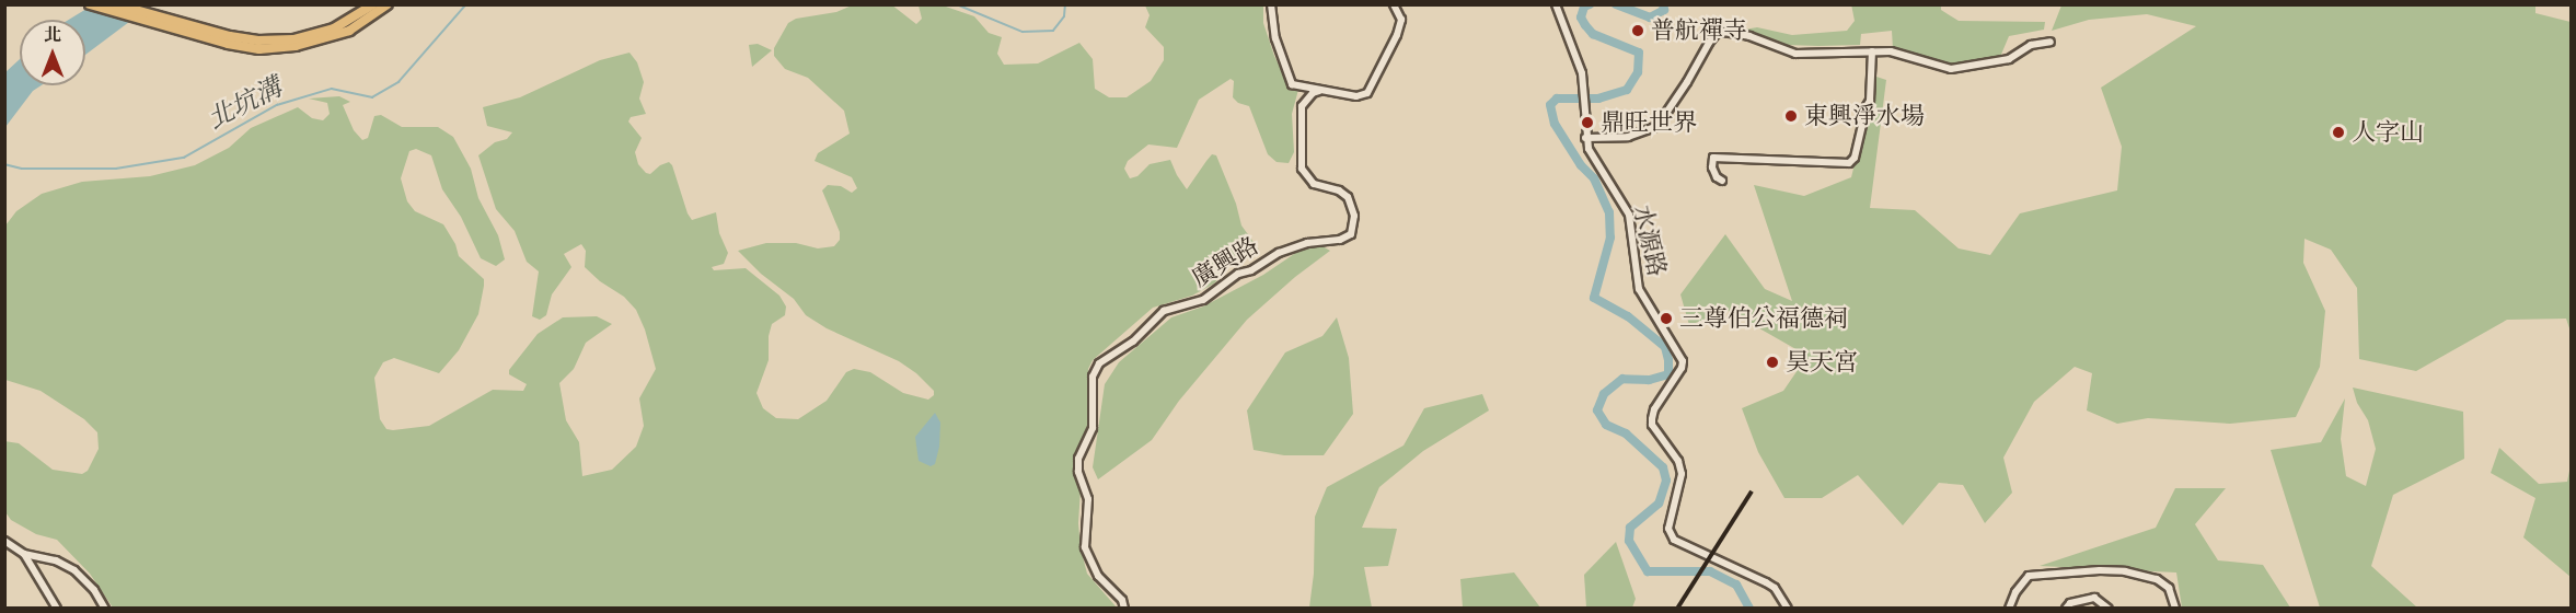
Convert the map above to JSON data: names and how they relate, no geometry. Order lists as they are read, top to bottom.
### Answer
{
  "streets": {
    "street": ["水源路", "廣興路"]
  },
  "water": ["北坑溝"],
  "places": [
    "普航禪寺",
    "東興淨水場",
    "鼎旺世界",
    "人字山",
    "三尊伯公福德祠",
    "昊天宮"
  ],
  "north": "top"
}
